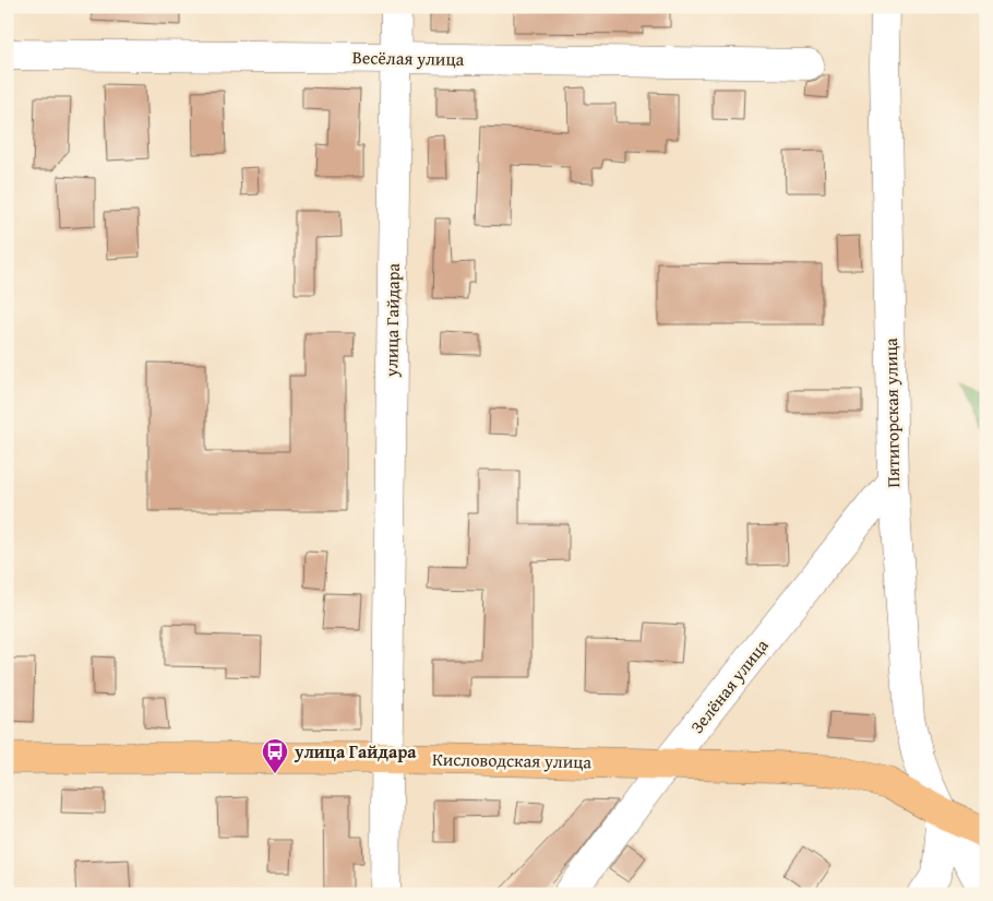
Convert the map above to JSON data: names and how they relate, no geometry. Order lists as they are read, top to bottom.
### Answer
{
  "streets": {
    "main road": ["Кисловодская улица"],
    "street": [
      "Весёлая улица",
      "улица Гайдара",
      "Пятигорская улица",
      "Зелёная улица"
    ]
  },
  "crossings": [
    ["Весёлая улица", "улица Гайдара"],
    ["улица Гайдара", "Кисловодская улица"],
    ["Пятигорская улица", "Зелёная улица"],
    ["Пятигорская улица", "Кисловодская улица"],
    ["Зелёная улица", "Кисловодская улица"]
  ],
  "places": {
    "bus stop": ["улица Гайдара"]
  }
}
